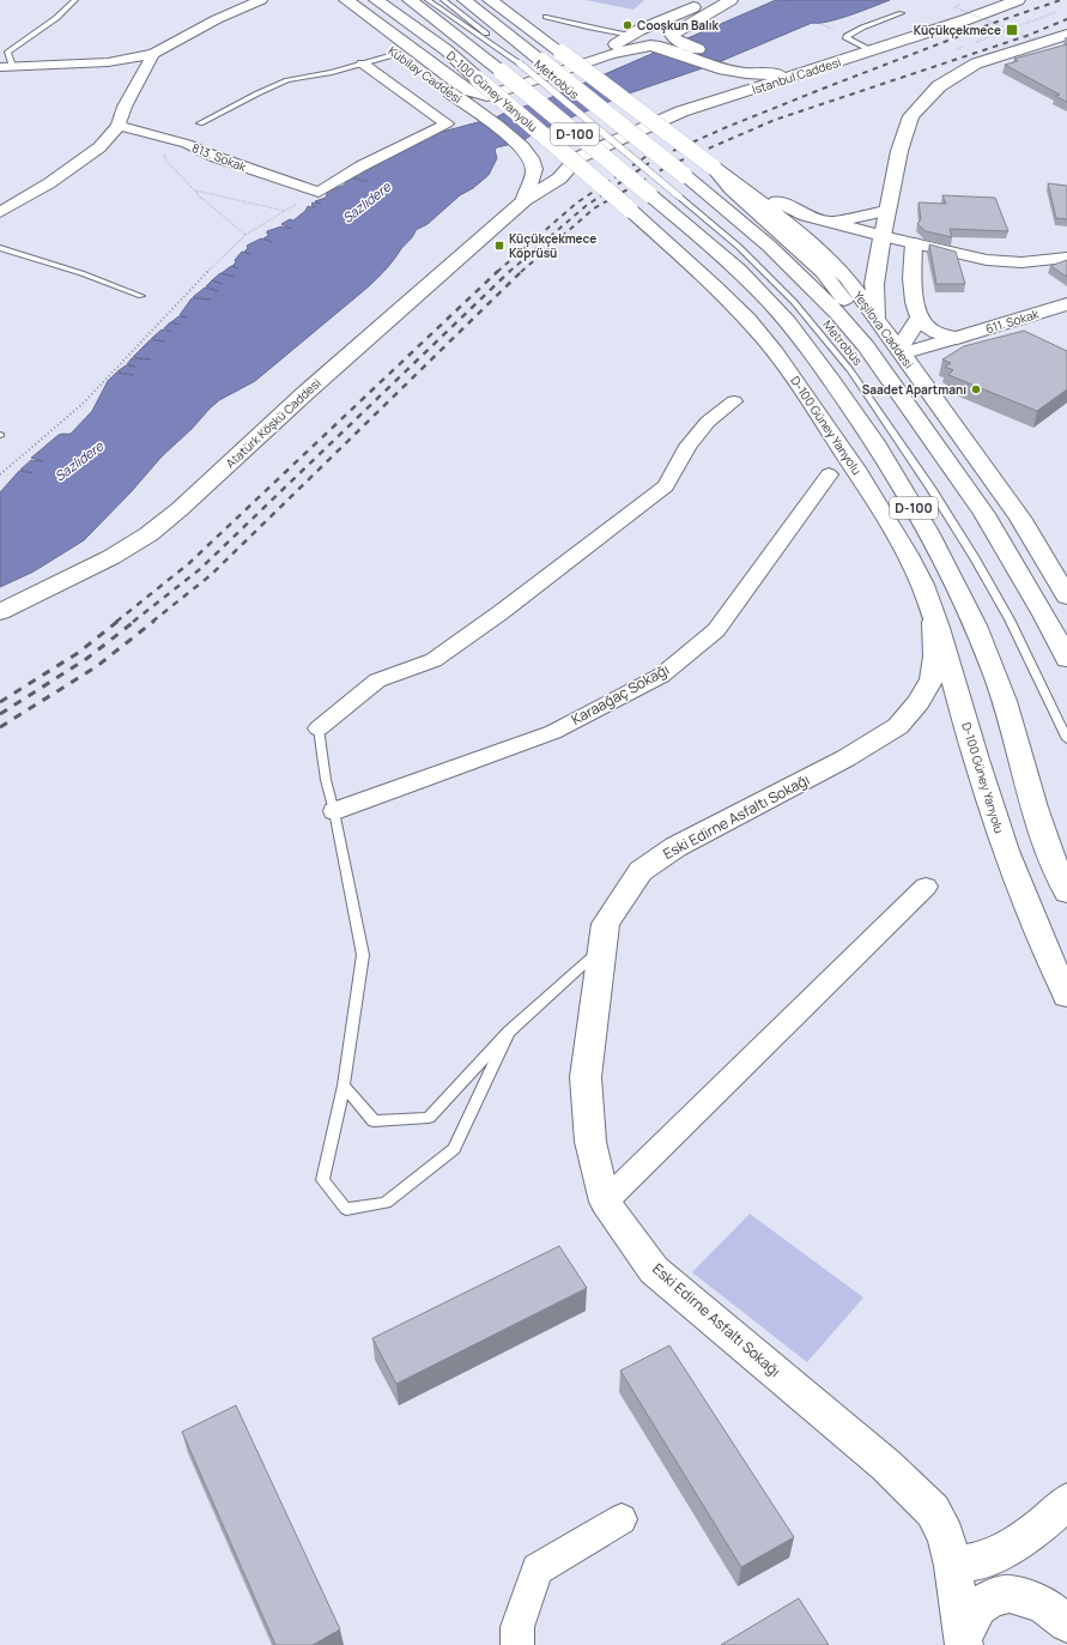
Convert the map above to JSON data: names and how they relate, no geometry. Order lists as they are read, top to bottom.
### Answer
{
  "streets": {
    "main road": [
      "Kubilay Caddesi",
      "İstanbul Caddesi",
      "D-100 Güney Yanyolu",
      "D-100",
      "611. Sokak",
      "Yeşilova Caddesi",
      "Atatürk Köşkü Caddesi",
      "Eski Edirne Asfaltı Sokağı"
    ],
    "street": ["813. Sokak", "Karaağaç Sokağı"],
    "lane": ["Metrobüs"]
  },
  "crossings": [
    ["İstanbul Caddesi", "Atatürk Köşkü Caddesi"],
    ["D-100 Güney Yanyolu", "Eski Edirne Asfaltı Sokağı"],
    ["611. Sokak", "Yeşilova Caddesi"]
  ],
  "water": ["Sazlıdere"],
  "places": {
    "other": ["Cooşkun Balık", "Saadet Apartmanı"],
    "transit": ["Küçükçekmece", "Küçükçekmece Köprüsü"]
  }
}
